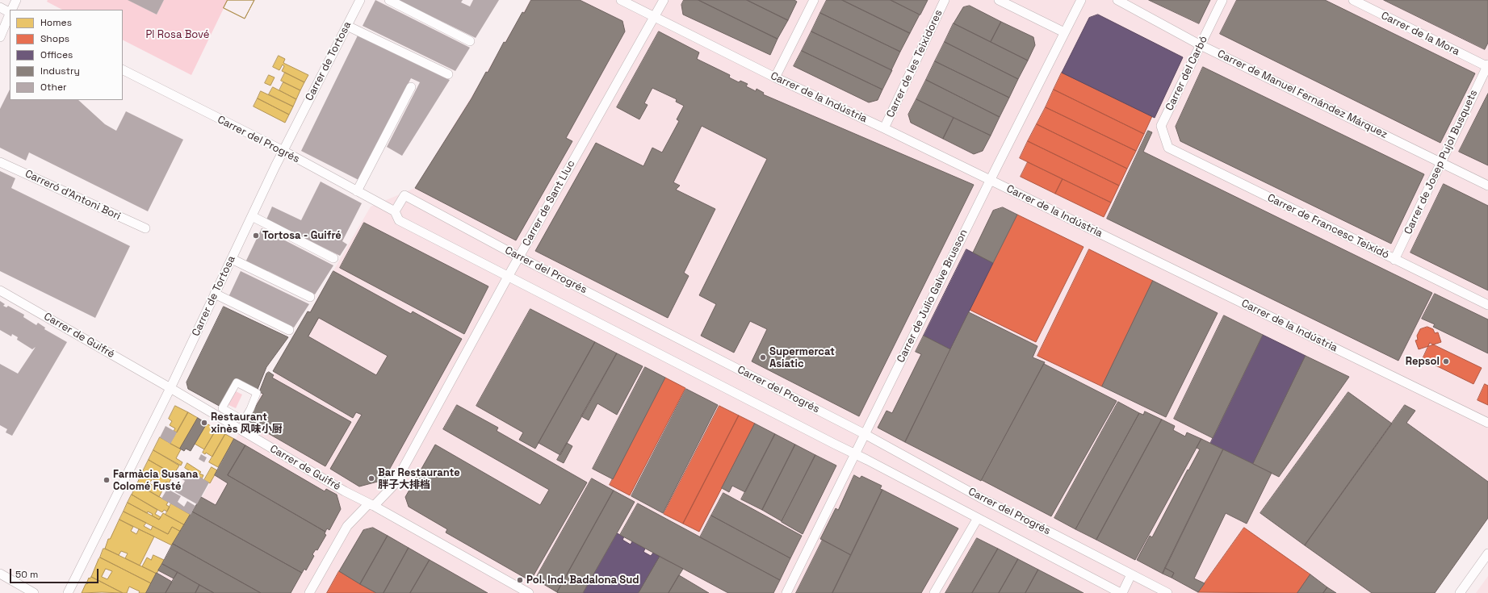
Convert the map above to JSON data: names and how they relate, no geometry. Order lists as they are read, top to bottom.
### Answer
{
  "streets": {
    "street": [
      "Carrer de la Mora",
      "Carrer de Tortosa",
      "Carrer de les Teixidores",
      "Carrer del Carbó",
      "Carrer de Manuel Fernández Márquez",
      "Carrer de la Indústria",
      "Carrer del Progrés",
      "Carrer de Josep Pujol Busquets",
      "Carreró d'Antoni Bori",
      "Carrer de Sant Lluc",
      "Carrer de Francesc Teixidó",
      "Carrer de Julio Galve Brusson",
      "Carrer de Guifré"
    ]
  },
  "crossings": [
    ["Carrer de la Mora", "Carrer de Josep Pujol Busquets"],
    ["Carrer de Tortosa", "Carrer del Progrés"],
    ["Carrer de Tortosa", "Carrer de Guifré"],
    ["Carrer de les Teixidores", "Carrer de la Indústria"],
    ["Carrer del Carbó", "Carrer de Manuel Fernández Márquez"],
    ["Carrer del Carbó", "Carrer de Francesc Teixidó"],
    ["Carrer de Manuel Fernández Márquez", "Carrer de Josep Pujol Busquets"],
    ["Carrer de la Indústria", "Carrer de Sant Lluc"],
    ["Carrer de la Indústria", "Carrer de Julio Galve Brusson"],
    ["Carrer del Progrés", "Carrer de Sant Lluc"],
    ["Carrer del Progrés", "Carrer de Julio Galve Brusson"],
    ["Carrer de Josep Pujol Busquets", "Carrer de Francesc Teixidó"],
    ["Carrer de Sant Lluc", "Carrer de Guifré"]
  ],
  "parks": ["Pl Rosa Bové"],
  "places": [
    "Tortosa - Guifré",
    "Supermercat Asiatic",
    "Repsol",
    "Restaurant xinès 风味小厨",
    "Bar Restaurante 胖子大排档",
    "Farmàcia Susana Colomé Fusté",
    "Pol. Ind. Badalona Sud"
  ],
  "legend": [
    "Homes",
    "Shops",
    "Offices",
    "Industry",
    "Other"
  ],
  "scale_bar": "50 m"
}
